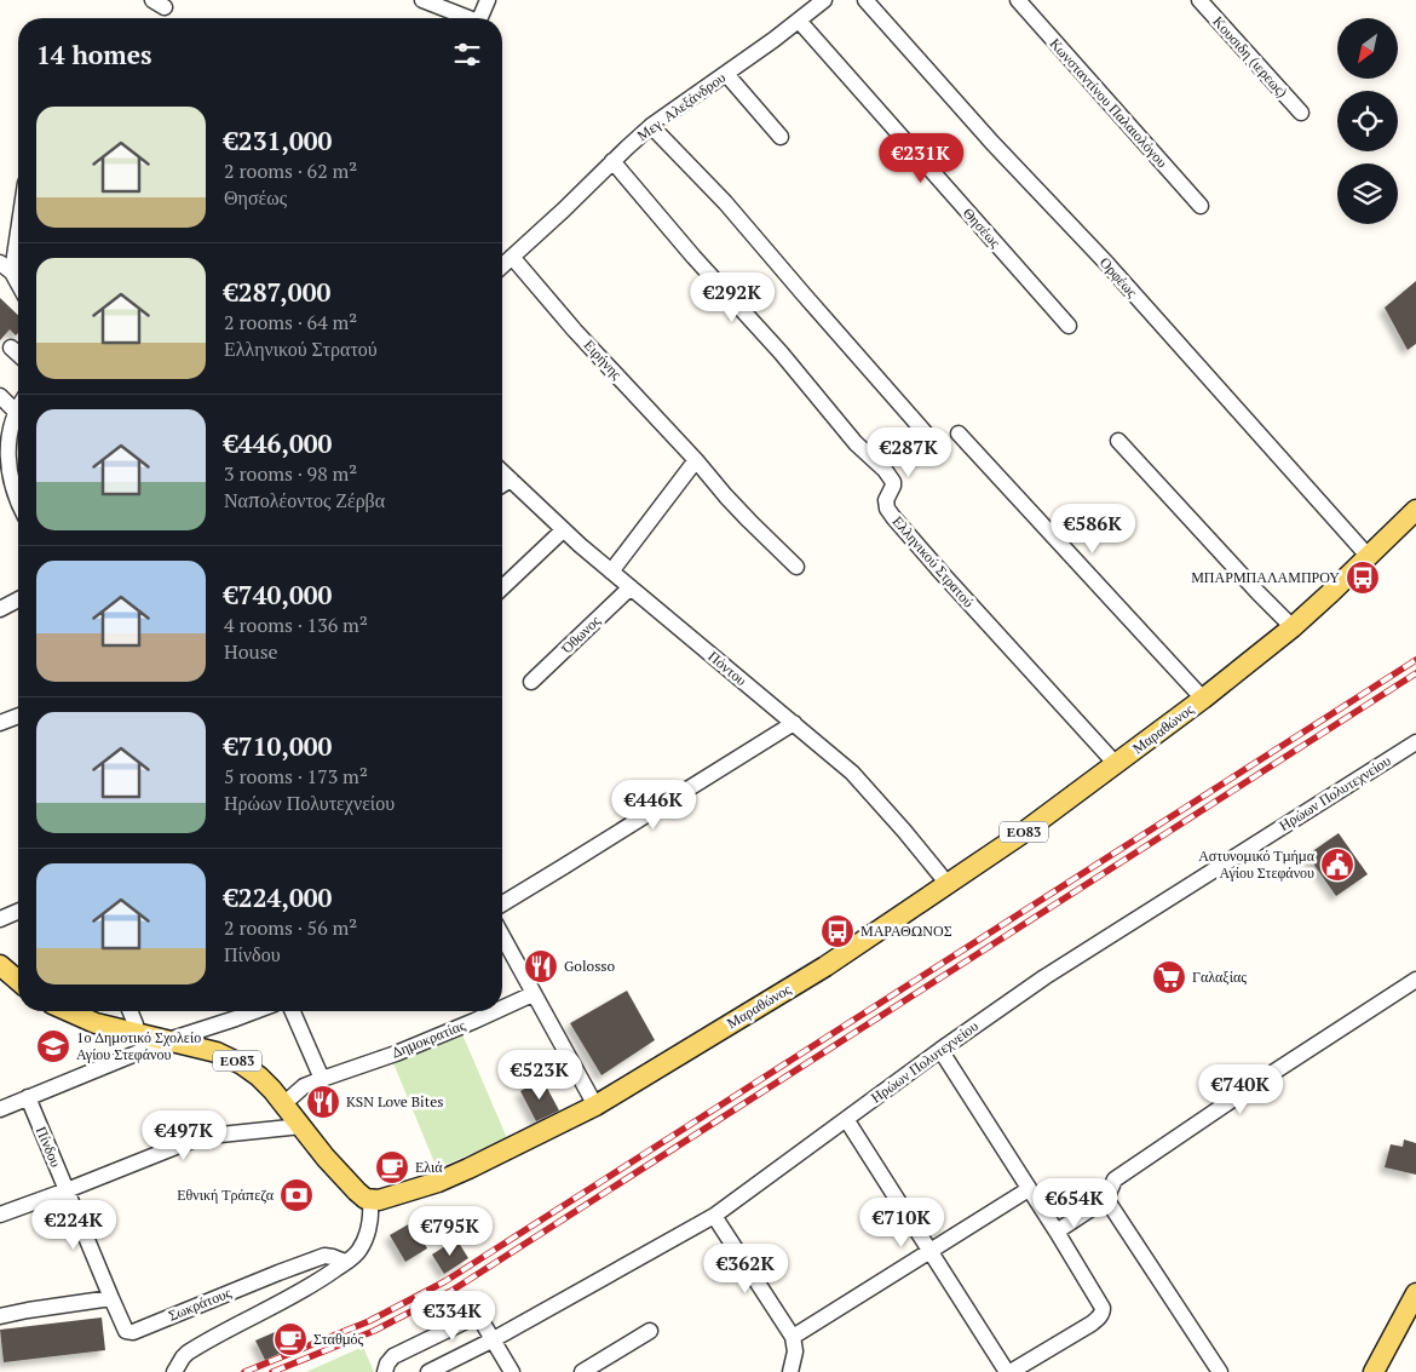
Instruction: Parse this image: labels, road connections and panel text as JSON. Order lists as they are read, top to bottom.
{
  "streets": {
    "main road": ["Μαραθώνος", "ΕΟ83"],
    "street": [
      "Κουσιδη (ιερεως)",
      "Κωνσταντίνου Παλαιολόγου",
      "Μεγ. Αλεξάνδρου",
      "Θησέως",
      "Ορφέως",
      "Ειρήνης",
      "Ελληνικού Στρατού",
      "Όθωνος",
      "Πόντου",
      "Ηρώων Πολυτεχνείου",
      "Δημοκρατίας",
      "Πίνδου",
      "Σωκράτους"
    ]
  },
  "crossings": [
    ["Μεγ. Αλεξάνδρου", "Θησέως"],
    ["Μεγ. Αλεξάνδρου", "Ειρήνης"],
    ["Μεγ. Αλεξάνδρου", "Ελληνικού Στρατού"],
    ["Ορφέως", "Μαραθώνος"],
    ["Ελληνικού Στρατού", "Μαραθώνος"],
    ["Όθωνος", "Πόντου"],
    ["Πόντου", "Μαραθώνος"],
    ["Μαραθώνος", "ΕΟ83"],
    ["ΕΟ83", "Δημοκρατίας"],
    ["Πίνδου", "Σωκράτους"]
  ],
  "places": {
    "bus stop": ["ΜΠΑΡΜΠΑΛΑΜΠΡΟΥ", "ΜΑΡΑΘΩΝΟΣ"],
    "public building": ["Αστυνομικό Τμήμα Αγίου Στεφάνου"],
    "restaurant": ["Golosso", "KSN Love Bites"],
    "supermarket": ["Γαλαξίας"],
    "school or university": ["1ο Δημοτικό Σχολείο Αγίου Στεφάνου"],
    "cafe": ["Ελιά", "Σταθμός"],
    "bank": ["Εθνική Τράπεζα"]
  },
  "north": "bottom left",
  "page": {
    "heading": "14 homes",
    "list": [
      {
        "name": "€231,000",
        "note": "2 rooms · 62 m² · Θησέως"
      },
      {
        "name": "€287,000",
        "note": "2 rooms · 64 m² · Ελληνικού Στρατού"
      },
      {
        "name": "€446,000",
        "note": "3 rooms · 98 m² · Ναπολέοντος Ζέρβα"
      },
      {
        "name": "€740,000",
        "note": "4 rooms · 136 m² · House"
      },
      {
        "name": "€710,000",
        "note": "5 rooms · 173 m² · Ηρώων Πολυτεχνείου"
      },
      {
        "name": "€224,000",
        "note": "2 rooms · 56 m² · Πίνδου"
      }
    ],
    "price": [
      "€231K",
      "€292K",
      "€287K",
      "€586K",
      "€446K",
      "€523K",
      "€740K",
      "€497K",
      "€654K",
      "€710K",
      "€224K",
      "€795K",
      "€362K",
      "€334K"
    ]
  }
}
